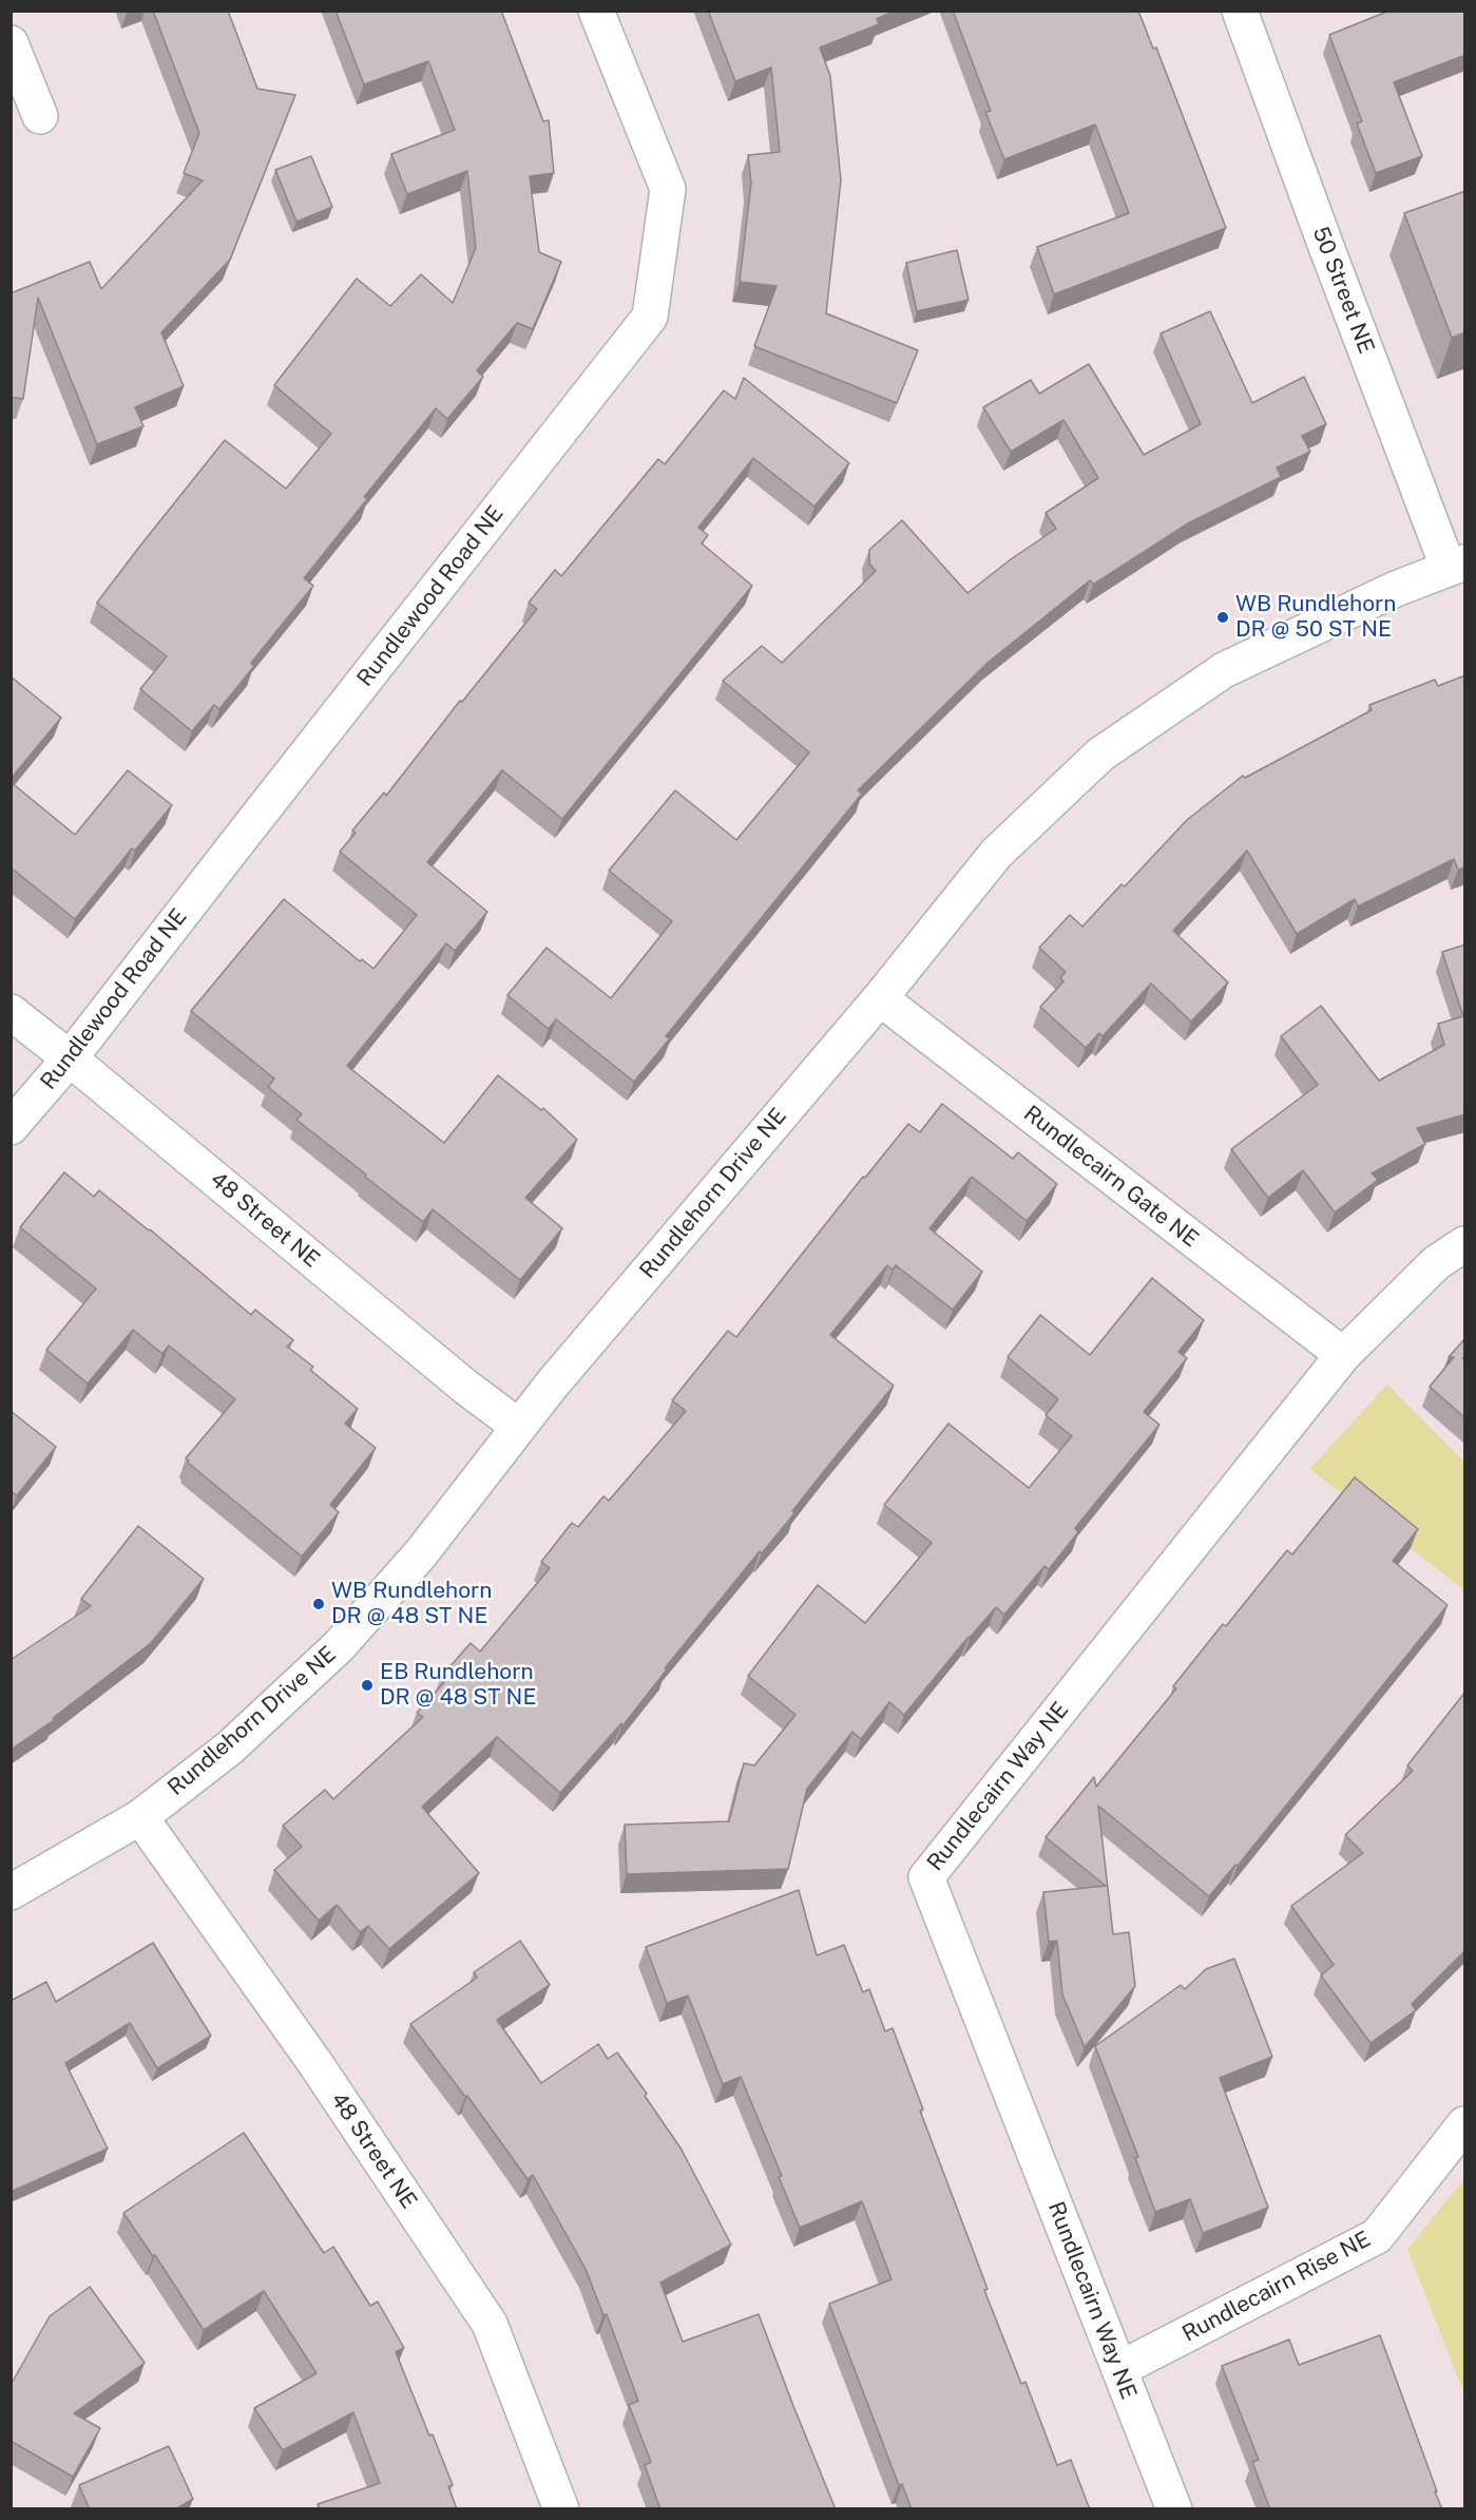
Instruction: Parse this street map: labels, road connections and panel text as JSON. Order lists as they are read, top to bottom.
{
  "streets": {
    "street": [
      "50 Street NE",
      "Rundlewood Road NE",
      "Rundlecairn Gate NE",
      "Rundlehorn Drive NE",
      "48 Street NE",
      "Rundlecairn Way NE",
      "Rundlecairn Rise NE"
    ]
  },
  "crossings": [
    ["50 Street NE", "Rundlehorn Drive NE"],
    ["Rundlewood Road NE", "48 Street NE"],
    ["Rundlecairn Gate NE", "Rundlehorn Drive NE"],
    ["Rundlecairn Gate NE", "Rundlecairn Way NE"],
    ["Rundlehorn Drive NE", "48 Street NE"],
    ["Rundlecairn Way NE", "Rundlecairn Rise NE"]
  ],
  "places": ["WB Rundlehorn DR @ 50 ST NE", "WB Rundlehorn DR @ 48 ST NE", "EB Rundlehorn DR @ 48 ST NE"]
}
